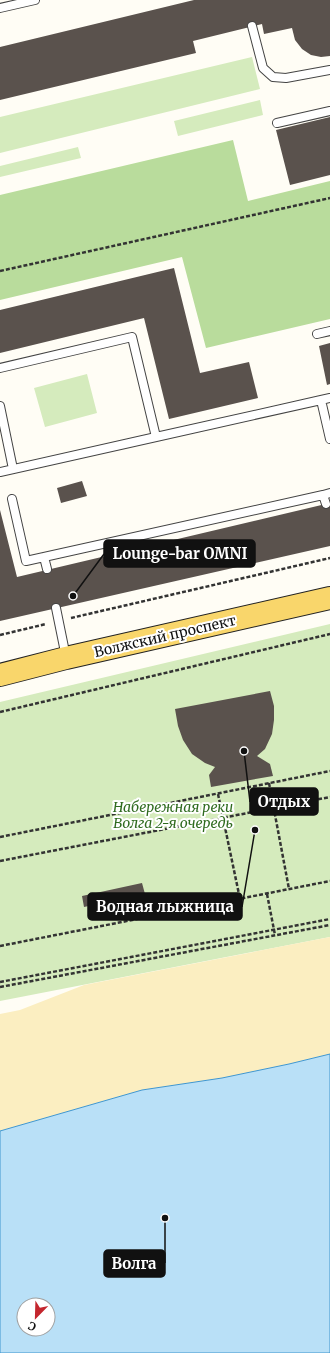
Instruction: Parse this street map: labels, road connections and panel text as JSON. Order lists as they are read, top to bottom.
{
  "streets": {
    "main road": ["Волжский проспект"]
  },
  "parks": ["Набережная реки Волга 2-я очередь"],
  "places": [
    "Lounge-bar OMNI",
    "Отдых",
    "Водная лыжница",
    "Волга"
  ],
  "north": "bottom left"
}
